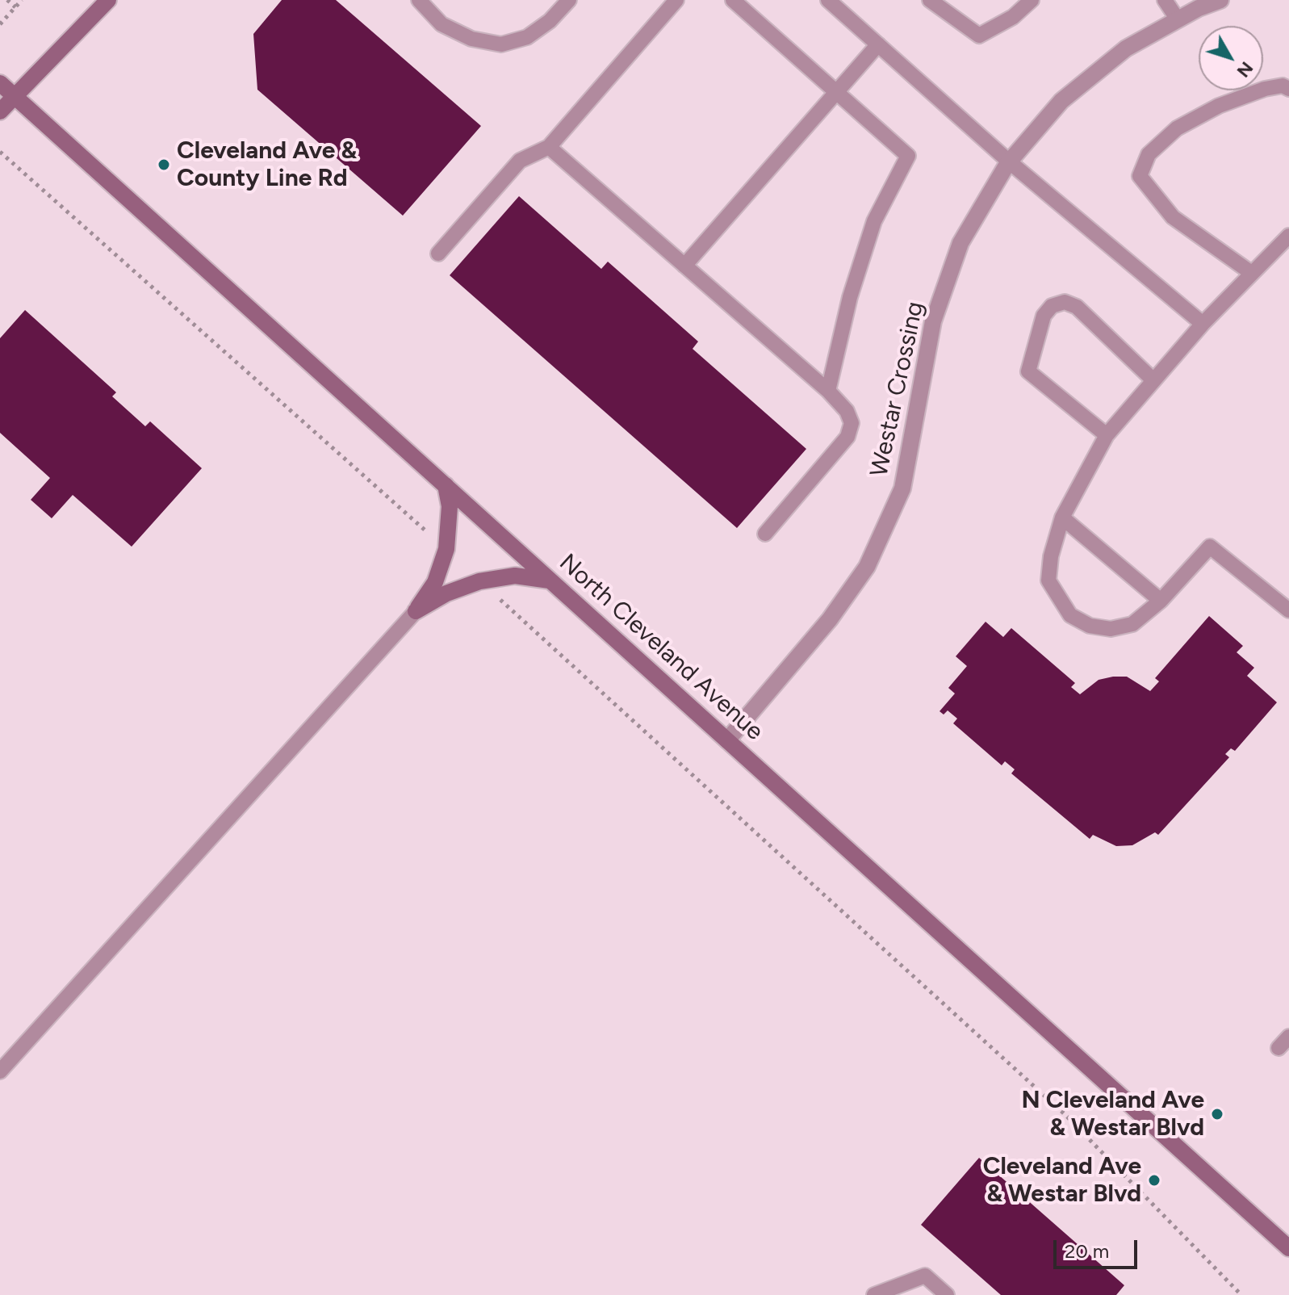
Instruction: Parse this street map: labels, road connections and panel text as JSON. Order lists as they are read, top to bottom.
{
  "streets": {
    "main road": ["North Cleveland Avenue"],
    "street": ["Westar Crossing"]
  },
  "crossings": [
    ["Westar Crossing", "North Cleveland Avenue"]
  ],
  "places": ["Cleveland Ave & County Line Rd", "N Cleveland Ave & Westar Blvd", "Cleveland Ave & Westar Blvd"],
  "scale_bar": "20 m",
  "north": "bottom right"
}
